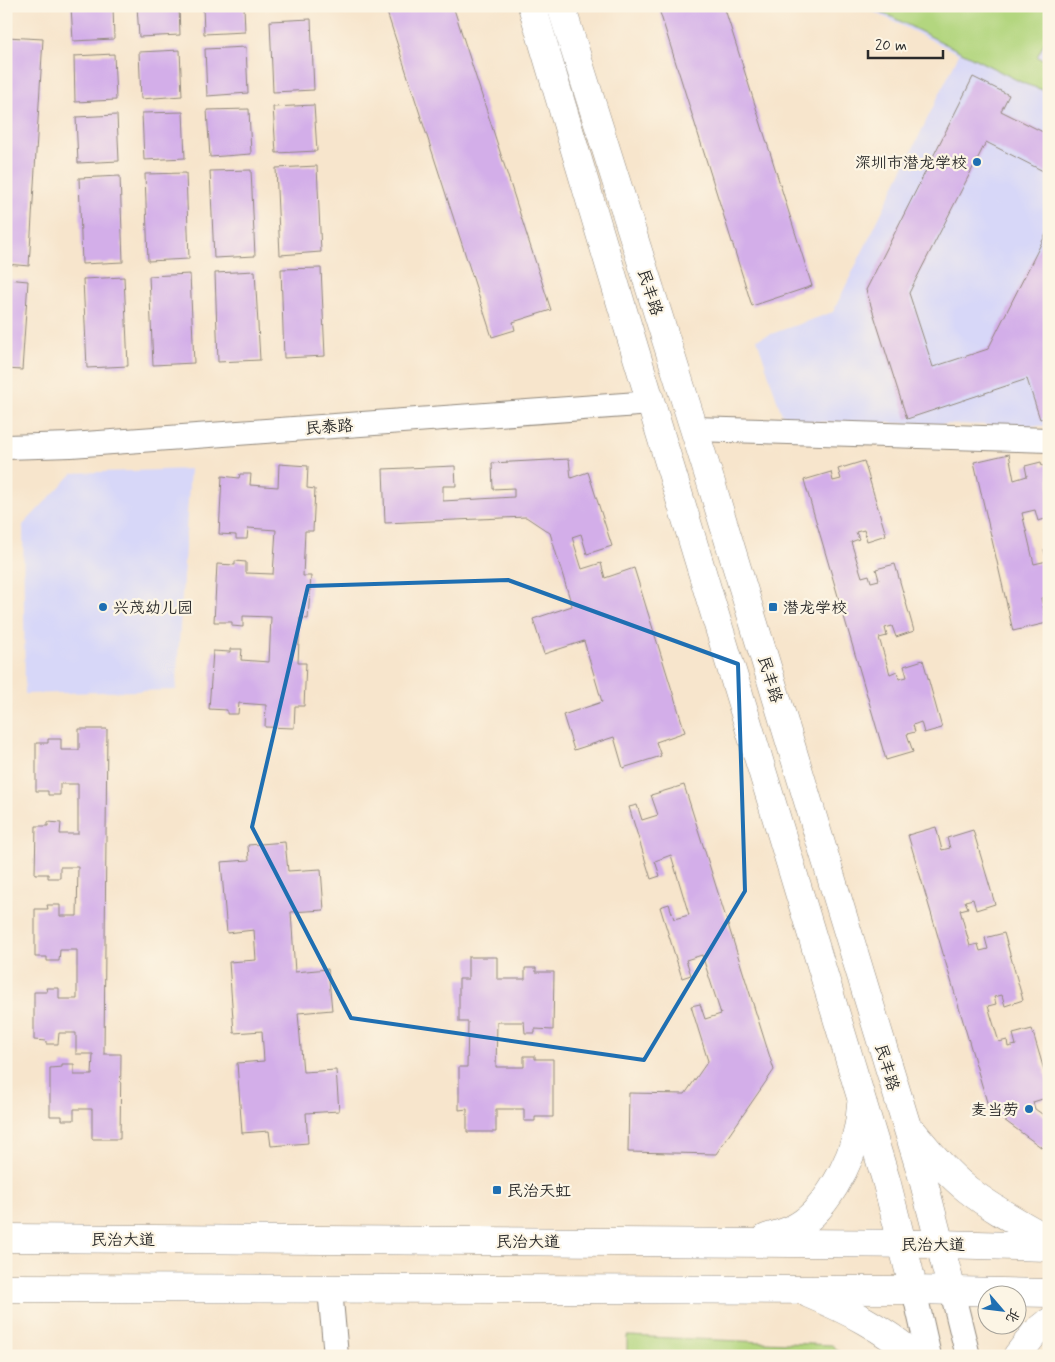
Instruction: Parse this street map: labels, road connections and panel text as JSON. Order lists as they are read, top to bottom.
{
  "streets": {
    "main road": ["民丰路", "民治大道"],
    "street": ["民泰路"]
  },
  "crossings": [
    ["民丰路", "民泰路"],
    ["民丰路", "民治大道"]
  ],
  "places": {
    "other": ["深圳市潜龙学校", "兴茂幼儿园", "麦当劳"],
    "transit": ["潜龙学校", "民治天虹"]
  },
  "scale_bar": "20 m",
  "north": "bottom right"
}
